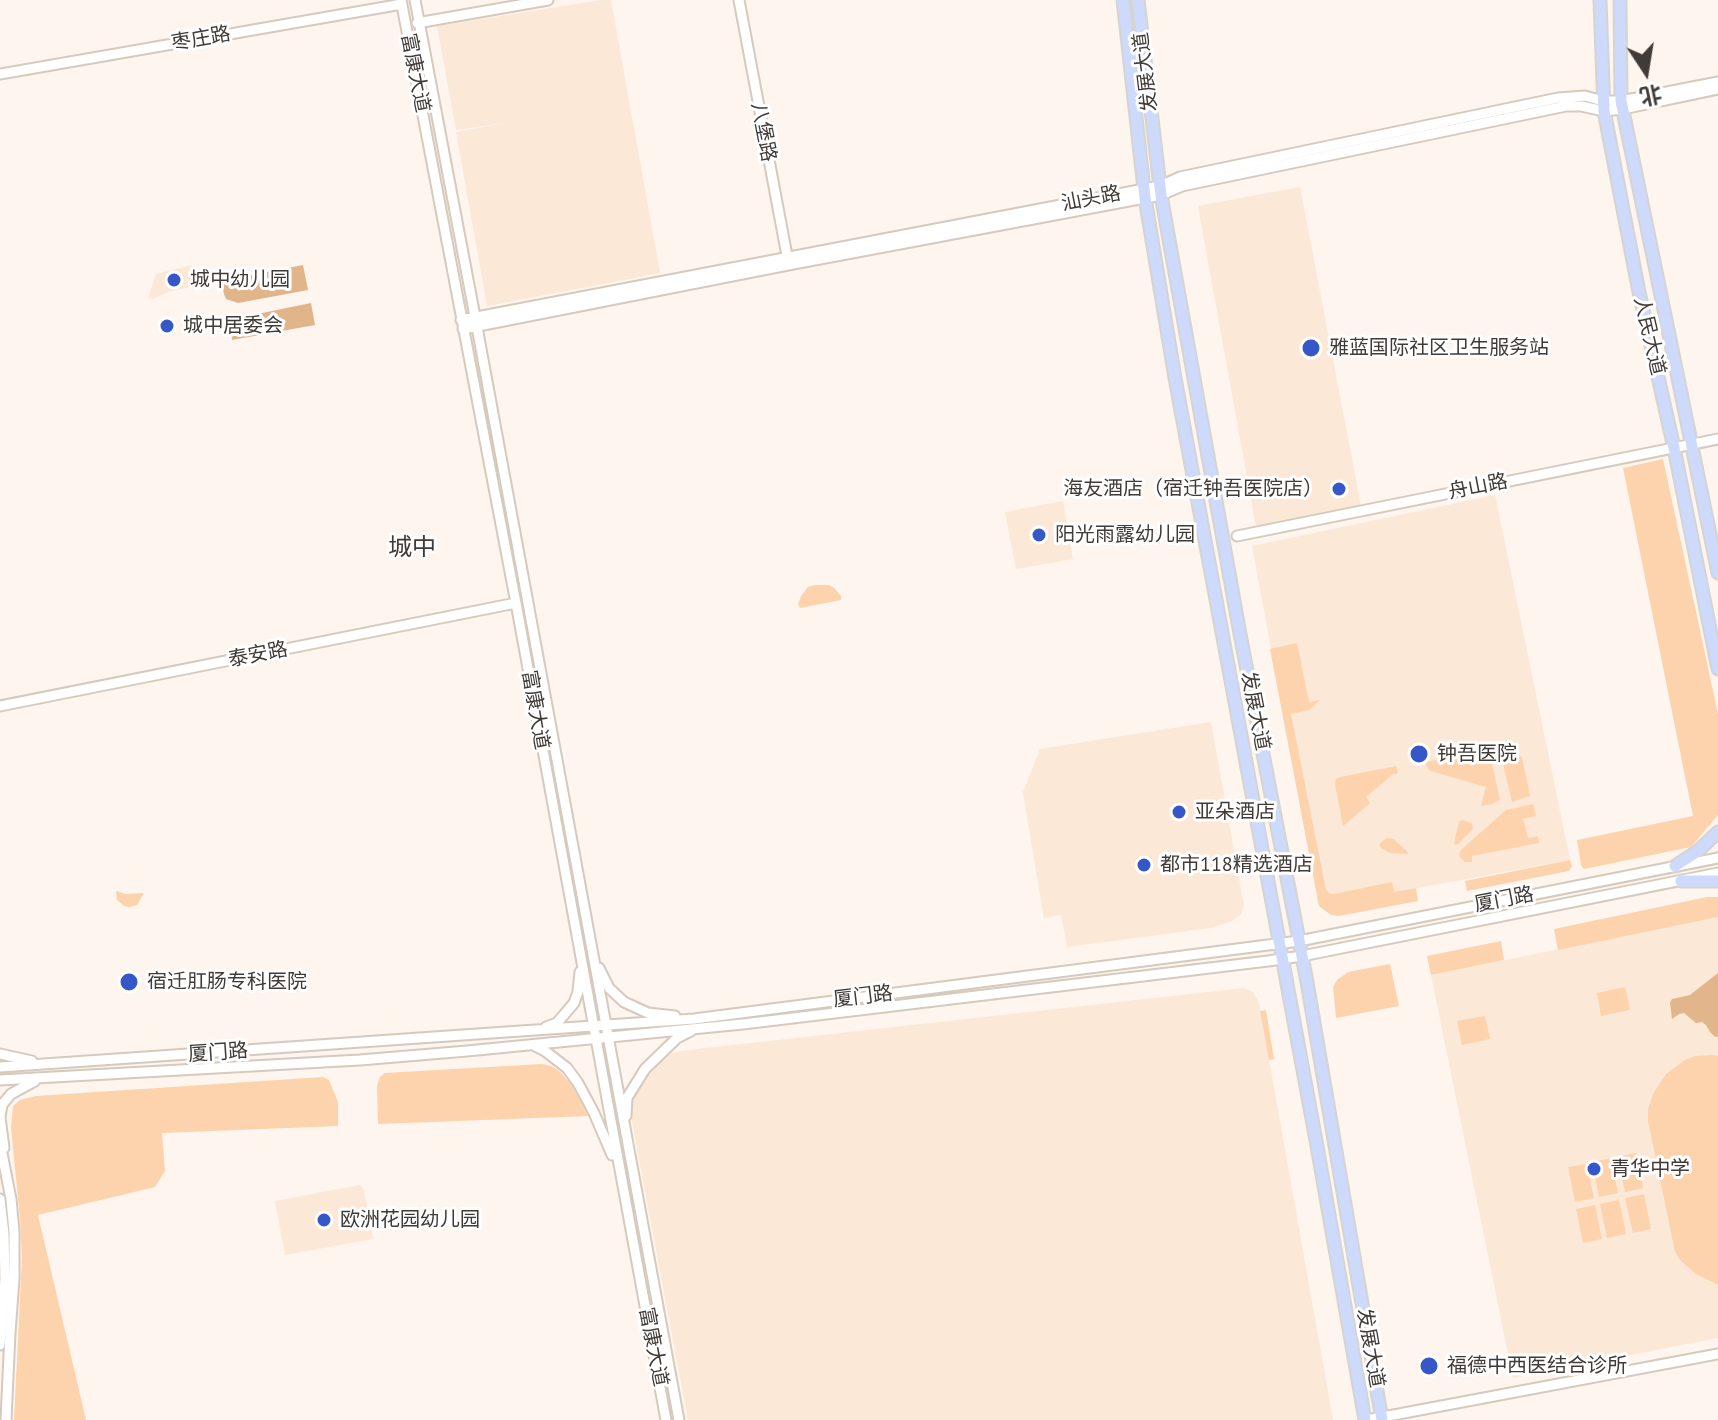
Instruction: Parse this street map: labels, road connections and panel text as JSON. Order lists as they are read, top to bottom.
{
  "streets": {
    "main road": ["发展大道", "人民大道"],
    "street": [
      "枣庄路",
      "富康大道",
      "八堡路",
      "汕头路",
      "舟山路",
      "泰安路",
      "厦门路"
    ]
  },
  "crossings": [
    ["枣庄路", "富康大道"],
    ["发展大道", "汕头路"],
    ["发展大道", "厦门路"],
    ["富康大道", "汕头路"],
    ["富康大道", "泰安路"],
    ["富康大道", "厦门路"],
    ["八堡路", "汕头路"],
    ["汕头路", "人民大道"],
    ["人民大道", "舟山路"]
  ],
  "districts": ["城中"],
  "places": [
    "城中幼儿园",
    "城中居委会",
    "雅蓝国际社区卫生服务站",
    "海友酒店（宿迁钟吾医院店）",
    "阳光雨露幼儿园",
    "钟吾医院",
    "亚朵酒店",
    "都市118精选酒店",
    "宿迁肛肠专科医院",
    "青华中学",
    "欧洲花园幼儿园",
    "福德中西医结合诊所"
  ],
  "north": "bottom"
}
